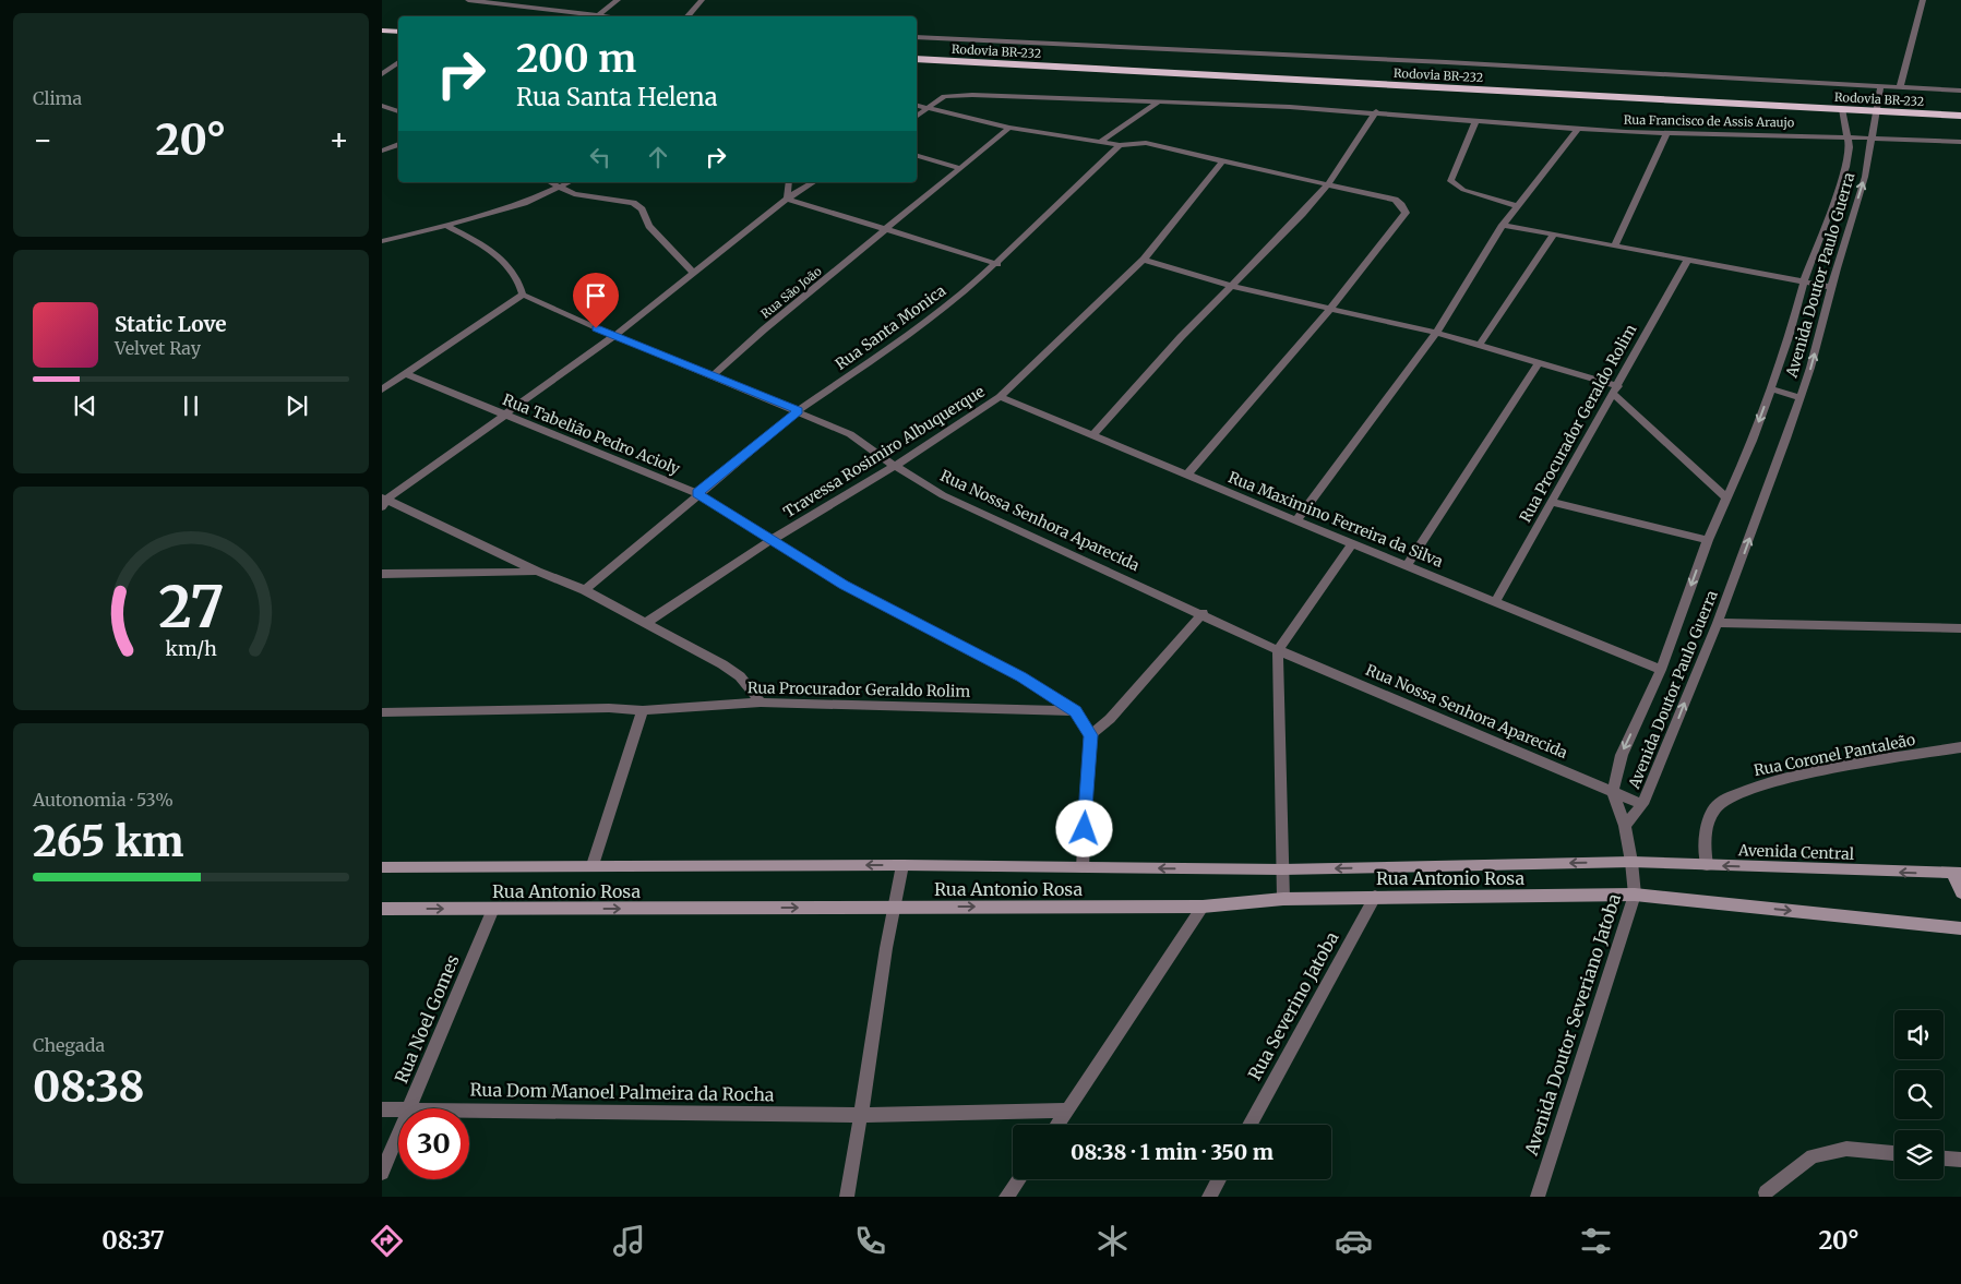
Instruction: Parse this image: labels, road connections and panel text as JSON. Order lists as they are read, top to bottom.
{
  "streets": {
    "highway": ["Rodovia BR-232"],
    "main road": ["Avenida Central", "Rua Antonio Rosa"],
    "street": [
      "Rua Francisco de Assis Araujo",
      "Avenida Doutor Paulo Guerra",
      "Rua São João",
      "Rua Santa Monica",
      "Rua Procurador Geraldo Rolim",
      "Rua Tabelião Pedro Acioly",
      "Travessa Rosimiro Albuquerque",
      "Rua Maximino Ferreira da Silva",
      "Rua Nossa Senhora Aparecida",
      "Rua Coronel Pantaleão",
      "Rua Severino Jatoba",
      "Rua Noel Gomes",
      "Avenida Doutor Severiano Jatoba",
      "Rua Dom Manoel Palmeira da Rocha"
    ]
  },
  "crossings": [
    ["Rodovia BR-232", "Avenida Doutor Paulo Guerra"],
    ["Rua Francisco de Assis Araujo", "Avenida Doutor Paulo Guerra"],
    ["Avenida Doutor Paulo Guerra", "Rua Maximino Ferreira da Silva"],
    ["Avenida Doutor Paulo Guerra", "Rua Nossa Senhora Aparecida"],
    ["Avenida Doutor Paulo Guerra", "Avenida Doutor Severiano Jatoba"],
    ["Rua São João", "Rua Nossa Senhora Aparecida"],
    ["Rua Santa Monica", "Rua Tabelião Pedro Acioly"],
    ["Rua Santa Monica", "Rua Nossa Senhora Aparecida"],
    ["Rua Procurador Geraldo Rolim", "Rua Tabelião Pedro Acioly"],
    ["Rua Procurador Geraldo Rolim", "Rua Maximino Ferreira da Silva"],
    ["Rua Tabelião Pedro Acioly", "Travessa Rosimiro Albuquerque"],
    ["Travessa Rosimiro Albuquerque", "Rua Maximino Ferreira da Silva"],
    ["Travessa Rosimiro Albuquerque", "Rua Nossa Senhora Aparecida"],
    ["Rua Coronel Pantaleão", "Avenida Central"],
    ["Avenida Central", "Rua Antonio Rosa"],
    ["Avenida Central", "Avenida Doutor Severiano Jatoba"],
    ["Rua Antonio Rosa", "Rua Severino Jatoba"],
    ["Rua Antonio Rosa", "Rua Noel Gomes"],
    ["Rua Antonio Rosa", "Avenida Doutor Severiano Jatoba"]
  ],
  "page": {
    "tile": [
      "Clima",
      ["Autonomia · 53%", "265 km"],
      ["Chegada", "08:38"]
    ],
    "turn": ["200 m", "Rua Santa Helena"],
    "heat": ["−", "20°", "+"],
    "song": ["Static Love", "Velvet Ray"],
    "limit": "30",
    "trip": "08:38 · 1 min · 350 m",
    "tabs": ["08:37", "20°"],
    "gauge": ["27", "km/h"]
  }
}
